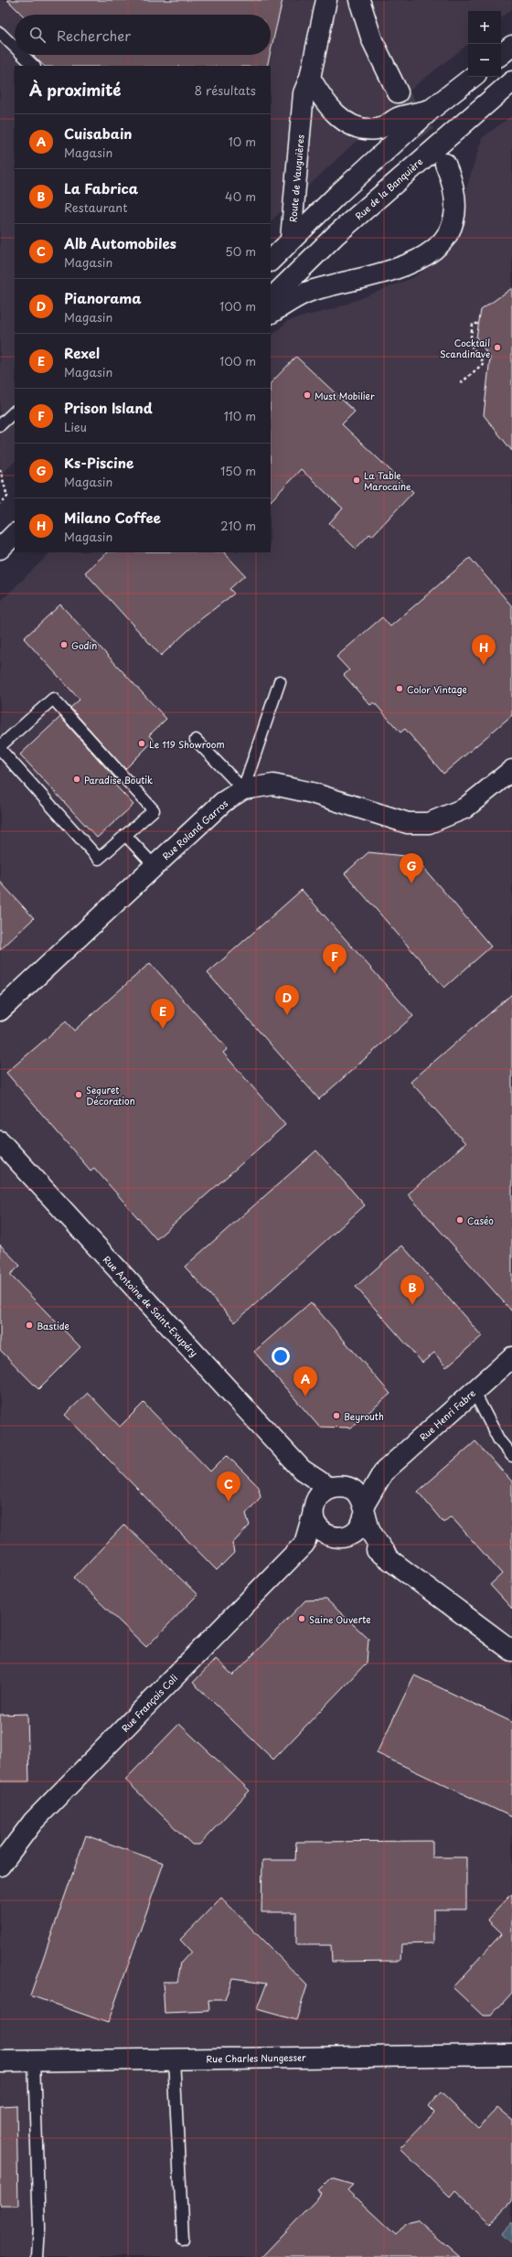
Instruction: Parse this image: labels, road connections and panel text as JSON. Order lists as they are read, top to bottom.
{
  "streets": {
    "street": [
      "Route de Vauguières",
      "Rue de la Banquière",
      "Rue Roland Garros",
      "Rue Antoine de Saint-Exupéry",
      "Rue Henri Fabre",
      "Rue François Coli",
      "Rue Charles Nungesser"
    ]
  },
  "crossings": [
    ["Rue Antoine de Saint-Exupéry", "Rue Henri Fabre"],
    ["Rue Antoine de Saint-Exupéry", "Rue François Coli"],
    ["Rue Henri Fabre", "Rue François Coli"]
  ],
  "places": [
    "Cocktail Scandinave",
    "Must Mobilier",
    "La Table Marocaine",
    "Godin",
    "Color Vintage",
    "Le 119 Showroom",
    "Paradise Boutik",
    "Seguret Décoration",
    "Caséo",
    "Bastide",
    "Beyrouth",
    "Saine Ouverte"
  ],
  "page": {
    "map_buttons": ["+", "−"],
    "search": "Rechercher",
    "heading": ["À proximité", "8 résultats"],
    "list": [
      {
        "mark": "A",
        "name": "Cuisabain",
        "note": "Magasin",
        "value": "10 m"
      },
      {
        "mark": "B",
        "name": "La Fabrica",
        "note": "Restaurant",
        "value": "40 m"
      },
      {
        "mark": "C",
        "name": "Alb Automobiles",
        "note": "Magasin",
        "value": "50 m"
      },
      {
        "mark": "D",
        "name": "Pianorama",
        "note": "Magasin",
        "value": "100 m"
      },
      {
        "mark": "E",
        "name": "Rexel",
        "note": "Magasin",
        "value": "100 m"
      },
      {
        "mark": "F",
        "name": "Prison Island",
        "note": "Lieu",
        "value": "110 m"
      },
      {
        "mark": "G",
        "name": "Ks-Piscine",
        "note": "Magasin",
        "value": "150 m"
      },
      {
        "mark": "H",
        "name": "Milano Coffee",
        "note": "Magasin",
        "value": "210 m"
      }
    ],
    "pins": [
      "H",
      "G",
      "F",
      "D",
      "E",
      "B",
      "A",
      "C"
    ]
  }
}
